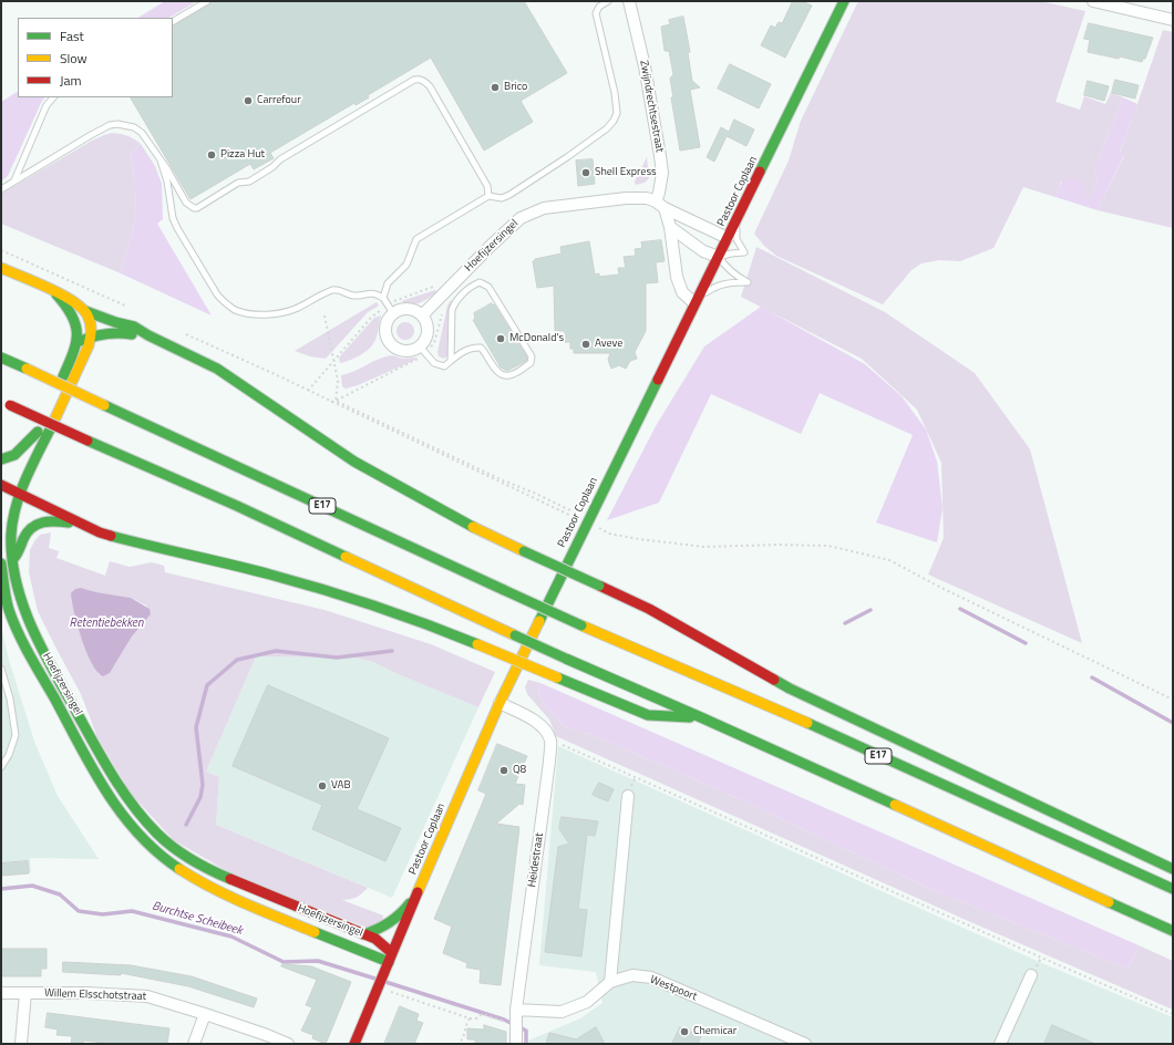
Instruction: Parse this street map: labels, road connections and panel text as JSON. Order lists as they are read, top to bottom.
{
  "streets": {
    "main road": ["Pastoor Coplaan", "Hoefijzersingel", "E17"],
    "street": [
      "Zwijndrechtsestraat",
      "Heidestraat",
      "Westpoort",
      "Willem Elsschotstraat"
    ]
  },
  "crossings": [
    ["Zwijndrechtsestraat", "Pastoor Coplaan"],
    ["Zwijndrechtsestraat", "Hoefijzersingel"],
    ["Pastoor Coplaan", "Hoefijzersingel"],
    ["Heidestraat", "Westpoort"]
  ],
  "water": ["Retentiebekken", "Burchtse Scheibeek"],
  "places": [
    "Brico",
    "Carrefour",
    "Pizza Hut",
    "Shell Express",
    "McDonald's",
    "Aveve",
    "Q8",
    "VAB",
    "Chemicar"
  ],
  "legend": ["Fast", "Slow", "Jam"]
}
